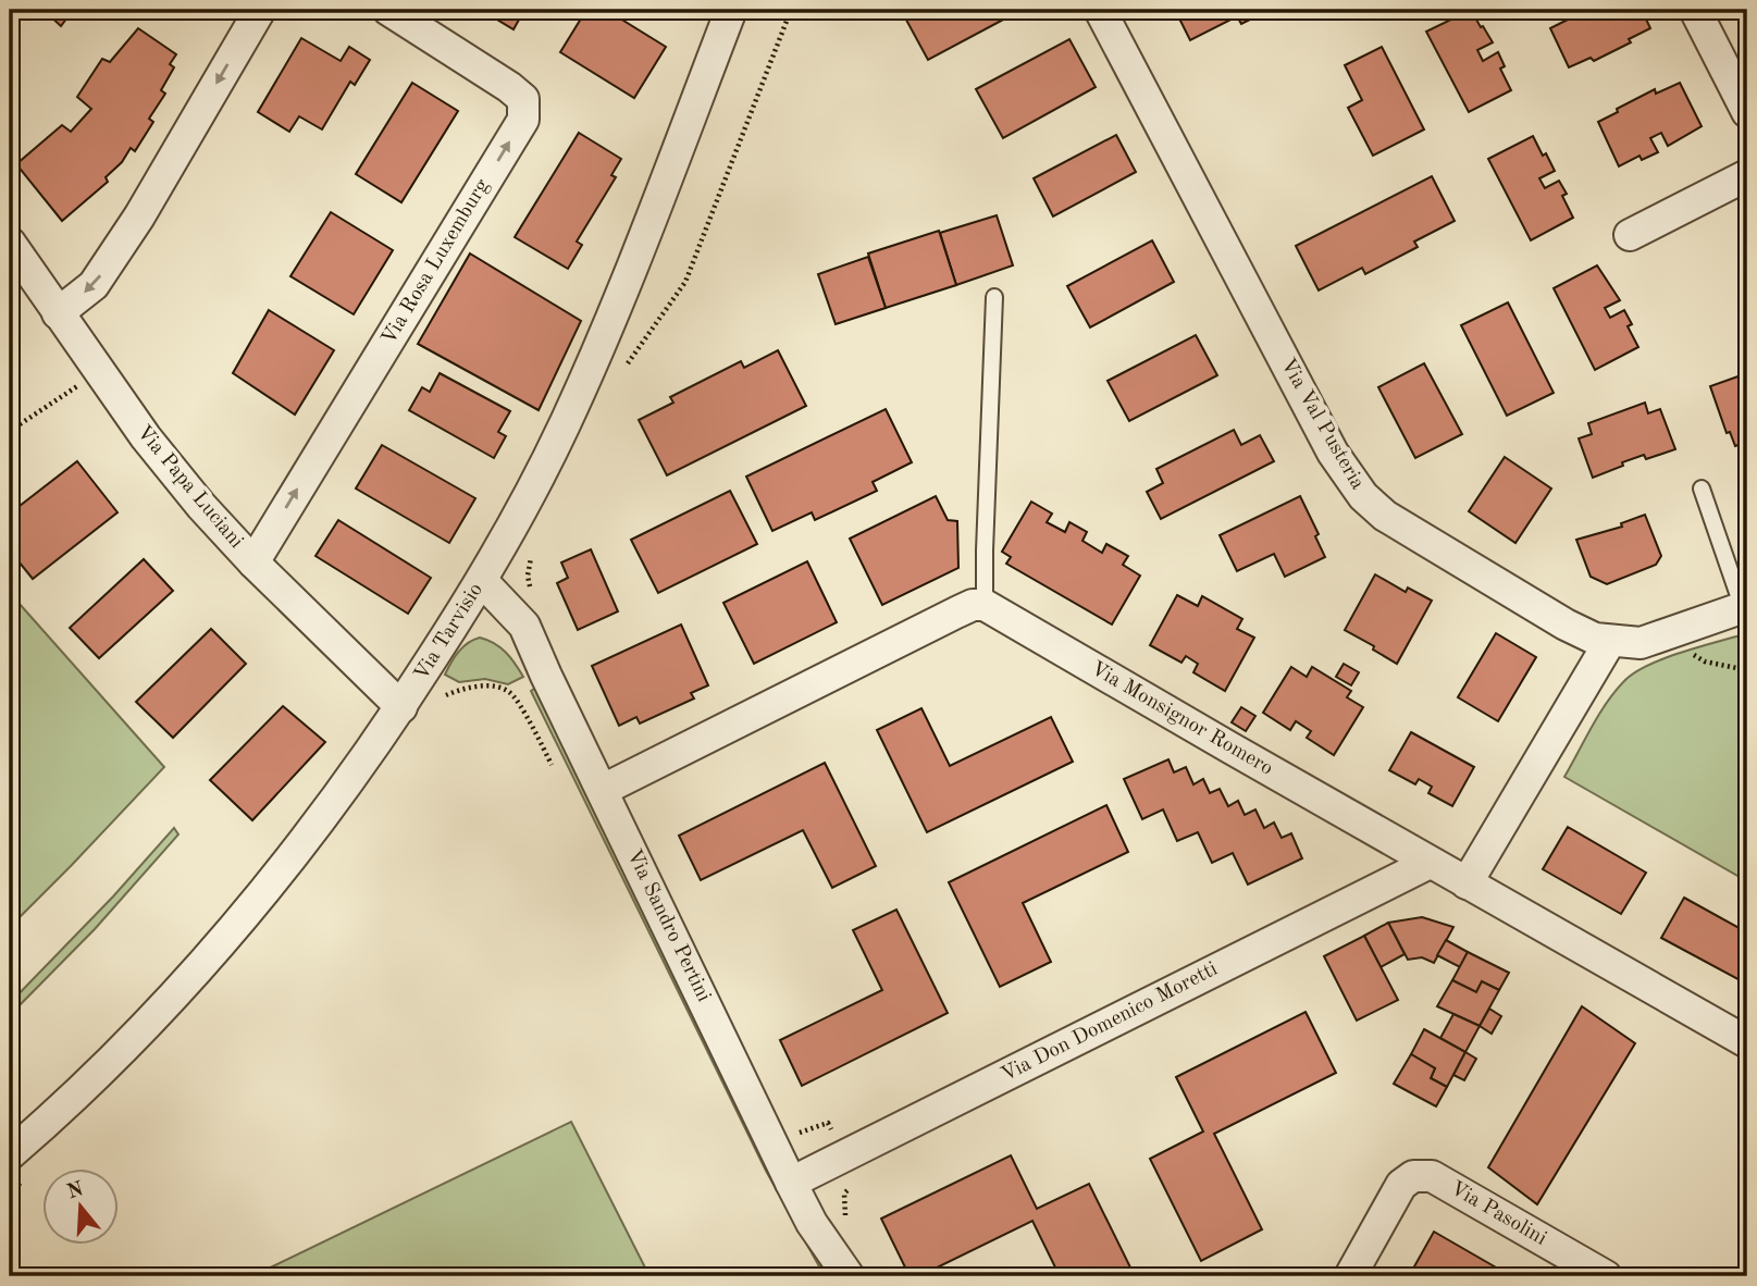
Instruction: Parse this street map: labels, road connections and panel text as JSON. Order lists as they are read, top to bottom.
{
  "streets": {
    "street": [
      "Via Rosa Luxemburg",
      "Via Val Pusteria",
      "Via Papa Luciani",
      "Via Tarvisio",
      "Via Monsignor Romero",
      "Via Sandro Pertini",
      "Via Don Domenico Moretti",
      "Via Pasolini"
    ]
  },
  "crossings": [
    ["Via Rosa Luxemburg", "Via Papa Luciani"],
    ["Via Papa Luciani", "Via Tarvisio"],
    ["Via Tarvisio", "Via Sandro Pertini"],
    ["Via Monsignor Romero", "Via Don Domenico Moretti"],
    ["Via Sandro Pertini", "Via Don Domenico Moretti"]
  ],
  "one_way": ["Via Rosa Luxemburg"],
  "north": "top"
}
